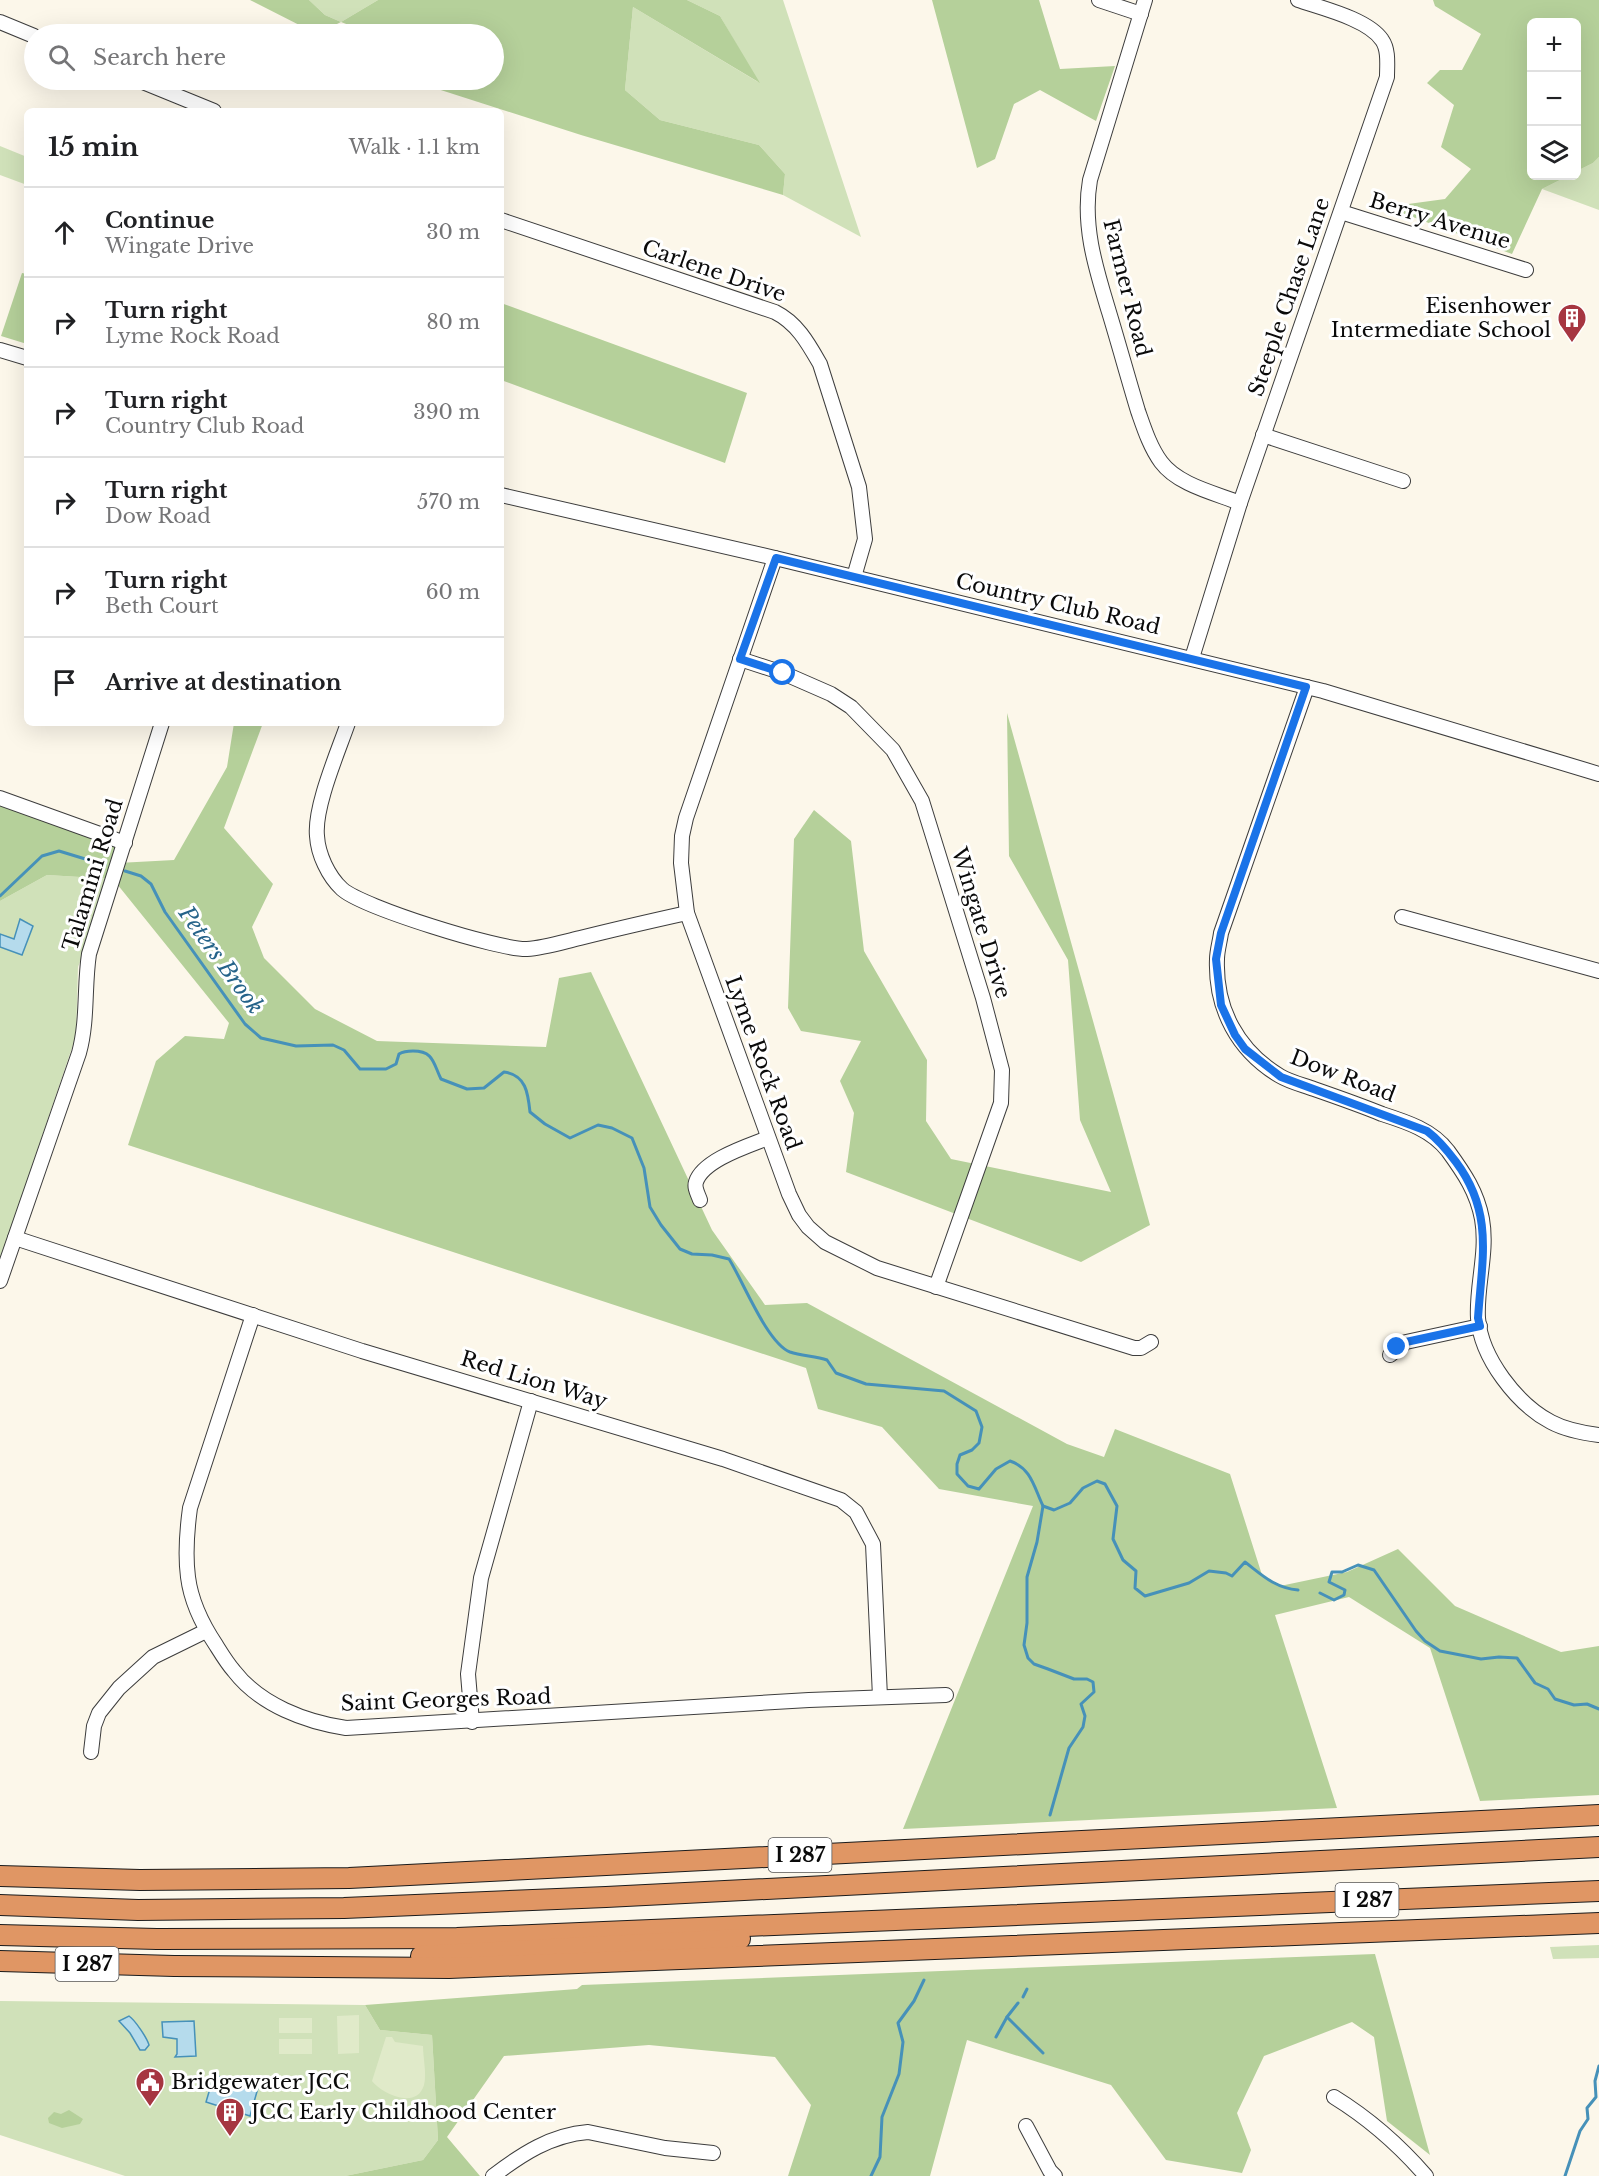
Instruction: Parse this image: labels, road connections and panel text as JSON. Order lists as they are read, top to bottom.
{
  "streets": {
    "highway": ["I 287"],
    "street": [
      "Berry Avenue",
      "Carlene Drive",
      "Farmer Road",
      "Steeple Chase Lane",
      "Country Club Road",
      "Talamini Road",
      "Wingate Drive",
      "Lyme Rock Road",
      "Dow Road",
      "Red Lion Way",
      "Saint Georges Road"
    ]
  },
  "crossings": [
    ["Berry Avenue", "Steeple Chase Lane"],
    ["Carlene Drive", "Country Club Road"],
    ["Farmer Road", "Steeple Chase Lane"],
    ["Steeple Chase Lane", "Country Club Road"],
    ["Country Club Road", "Lyme Rock Road"],
    ["Country Club Road", "Dow Road"],
    ["Talamini Road", "Red Lion Way"],
    ["Wingate Drive", "Lyme Rock Road"],
    ["Red Lion Way", "Saint Georges Road"]
  ],
  "water": ["Peters Brook"],
  "places": {
    "building": ["Eisenhower Intermediate School", "JCC Early Childhood Center"],
    "public building": ["Bridgewater JCC"]
  },
  "page": {
    "map_buttons": ["+", "−"],
    "search": "Search here",
    "heading": ["15 min", "Walk · 1.1 km"],
    "list": [
      ["Continue", "Wingate Drive", "30 m"],
      ["Turn right", "Lyme Rock Road", "80 m"],
      ["Turn right", "Country Club Road", "390 m"],
      ["Turn right", "Dow Road", "570 m"],
      ["Turn right", "Beth Court", "60 m"],
      "Arrive at destination"
    ]
  }
}
